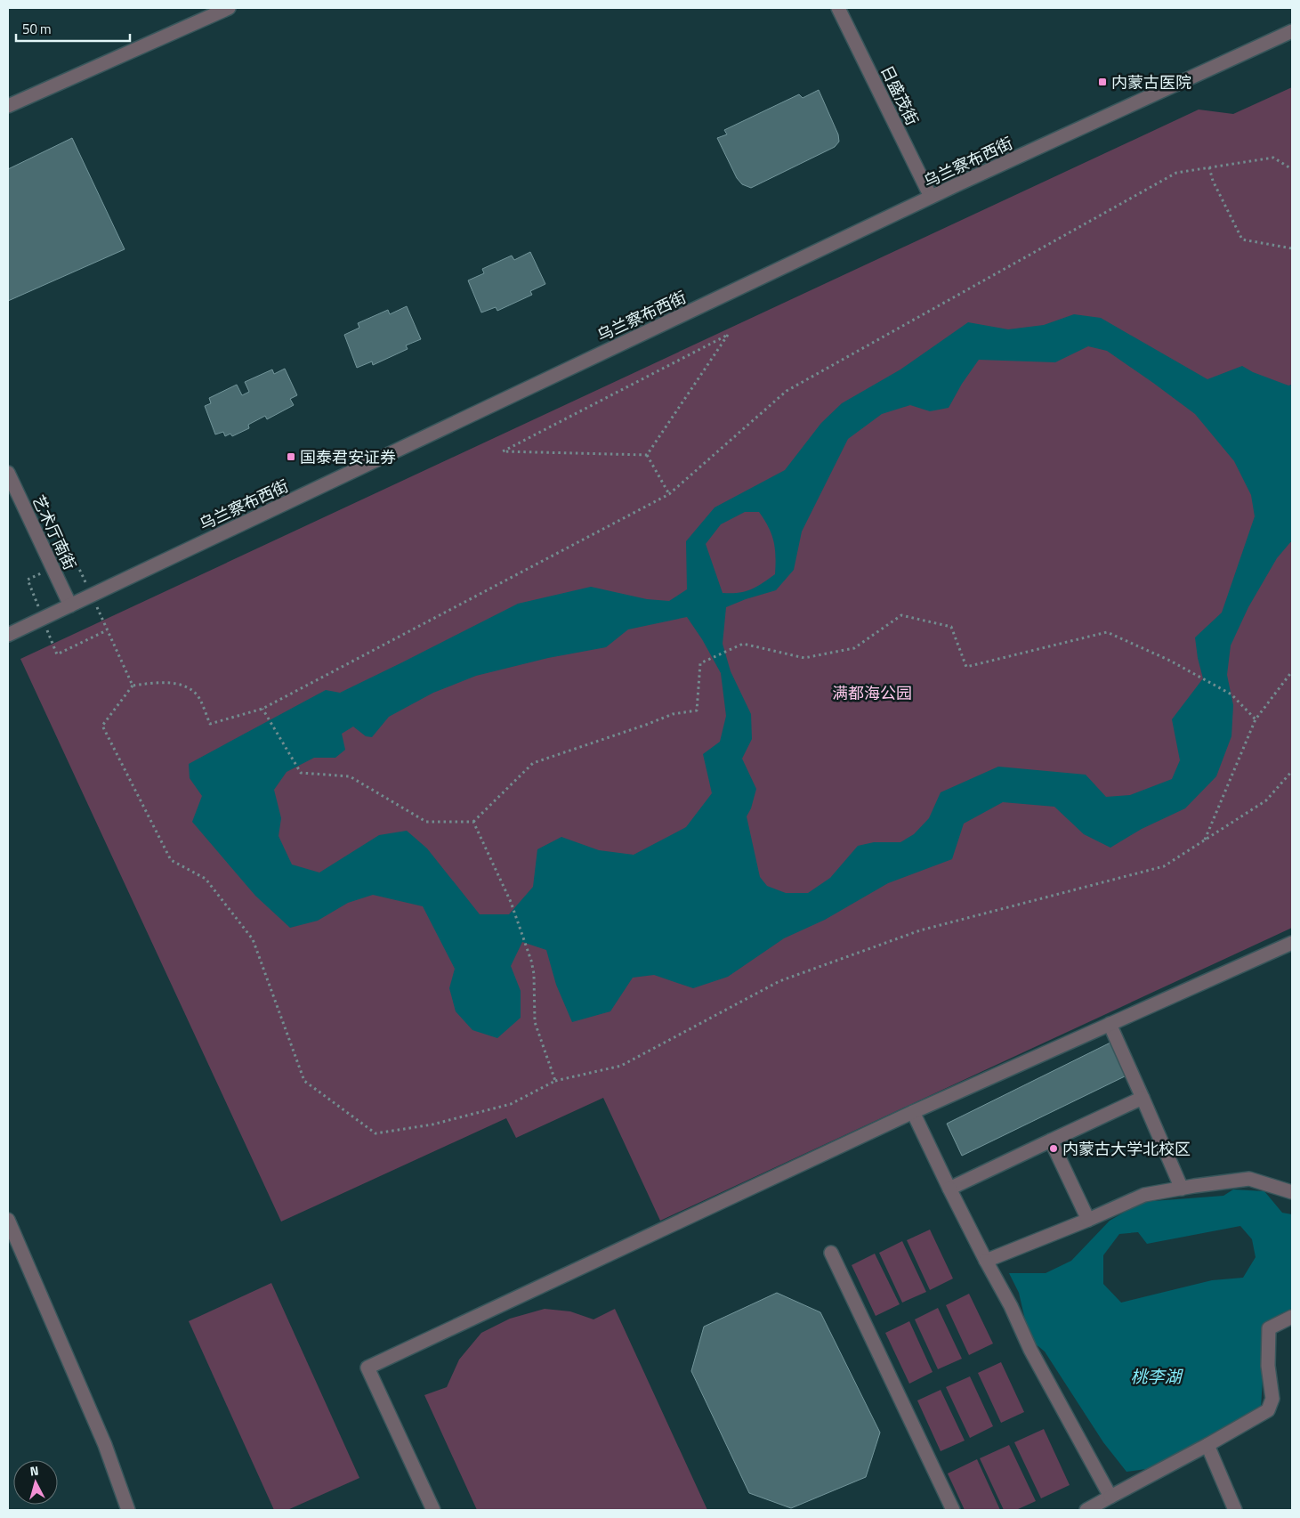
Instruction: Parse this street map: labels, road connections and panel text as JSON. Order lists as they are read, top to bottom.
{
  "streets": {
    "street": ["日盛茂街", "乌兰察布西街", "艺术厅南街"]
  },
  "crossings": [
    ["日盛茂街", "乌兰察布西街"],
    ["乌兰察布西街", "艺术厅南街"]
  ],
  "water": ["桃李湖"],
  "parks": ["满都海公园"],
  "places": {
    "transit": ["内蒙古医院", "国泰君安证券"],
    "other": ["内蒙古大学北校区"]
  },
  "scale_bar": "50 m",
  "north": "top"
}
